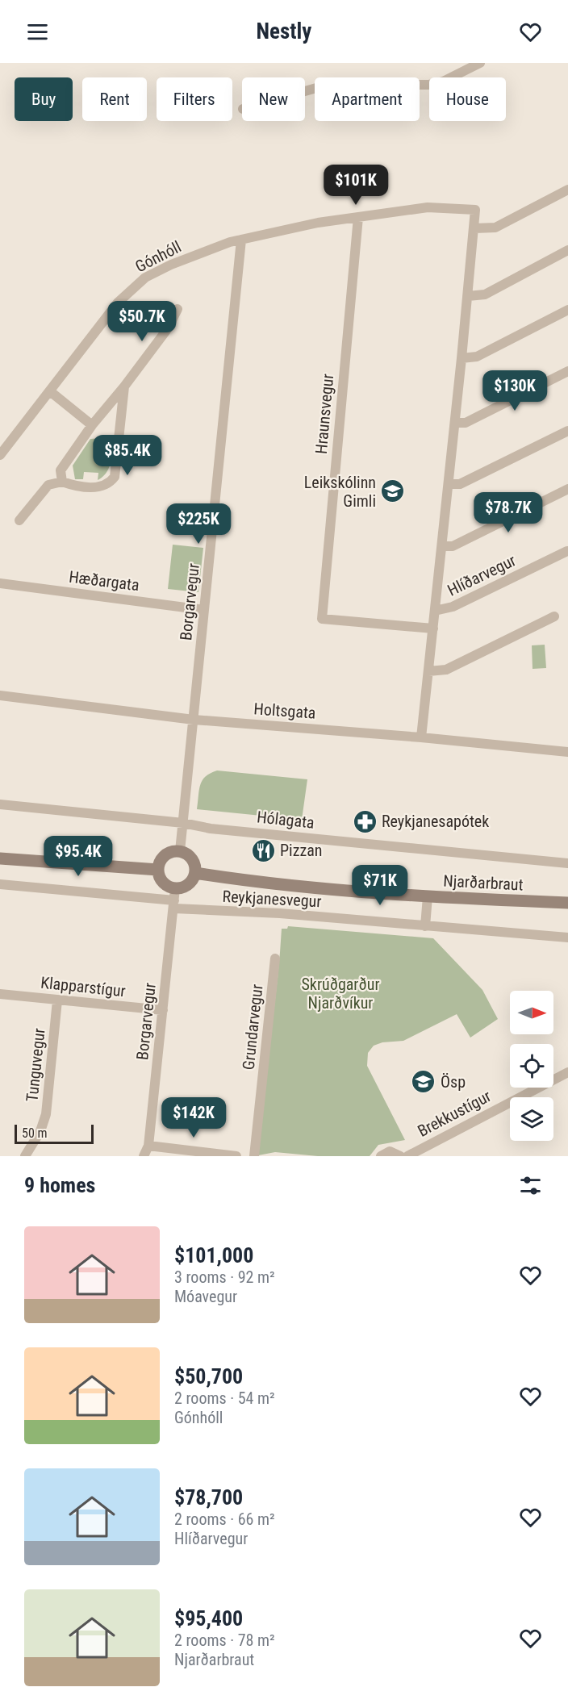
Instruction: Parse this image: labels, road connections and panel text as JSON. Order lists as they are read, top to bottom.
{
  "streets": {
    "main road": ["Njarðarbraut"],
    "street": [
      "Gónhóll",
      "Hraunsvegur",
      "Hlíðarvegur",
      "Hæðargata",
      "Borgarvegur",
      "Holtsgata",
      "Hólagata",
      "Reykjanesvegur",
      "Klapparstígur",
      "Grundarvegur",
      "Tunguvegur",
      "Brekkustígur"
    ]
  },
  "crossings": [
    ["Gónhóll", "Hraunsvegur"],
    ["Gónhóll", "Hlíðarvegur"],
    ["Gónhóll", "Borgarvegur"],
    ["Hraunsvegur", "Hlíðarvegur"],
    ["Hlíðarvegur", "Holtsgata"],
    ["Hæðargata", "Borgarvegur"],
    ["Borgarvegur", "Holtsgata"],
    ["Borgarvegur", "Hólagata"],
    ["Borgarvegur", "Njarðarbraut"],
    ["Borgarvegur", "Reykjanesvegur"],
    ["Borgarvegur", "Klapparstígur"],
    ["Njarðarbraut", "Reykjanesvegur"],
    ["Klapparstígur", "Tunguvegur"]
  ],
  "parks": ["Skrúðgarður Njarðvíkur"],
  "places": {
    "school or university": ["Leikskólinn Gimli", "Ösp"],
    "pharmacy": ["Reykjanesapótek"],
    "restaurant": ["Pizzan"]
  },
  "scale_bar": "50 m",
  "north": "right",
  "page": {
    "header": "Nestly",
    "chip": [
      "Buy",
      "Rent",
      "Filters",
      "New",
      "Apartment",
      "House"
    ],
    "price": [
      "$101K",
      "$50.7K",
      "$130K",
      "$85.4K",
      "$78.7K",
      "$225K",
      "$95.4K",
      "$71K",
      "$142K"
    ],
    "scale": "50 m",
    "heading": "9 homes",
    "list": [
      {
        "name": "$101,000",
        "note": "3 rooms · 92 m² · Móavegur"
      },
      {
        "name": "$50,700",
        "note": "2 rooms · 54 m² · Gónhóll"
      },
      {
        "name": "$78,700",
        "note": "2 rooms · 66 m² · Hlíðarvegur"
      },
      {
        "name": "$95,400",
        "note": "2 rooms · 78 m² · Njarðarbraut"
      }
    ]
  }
}
